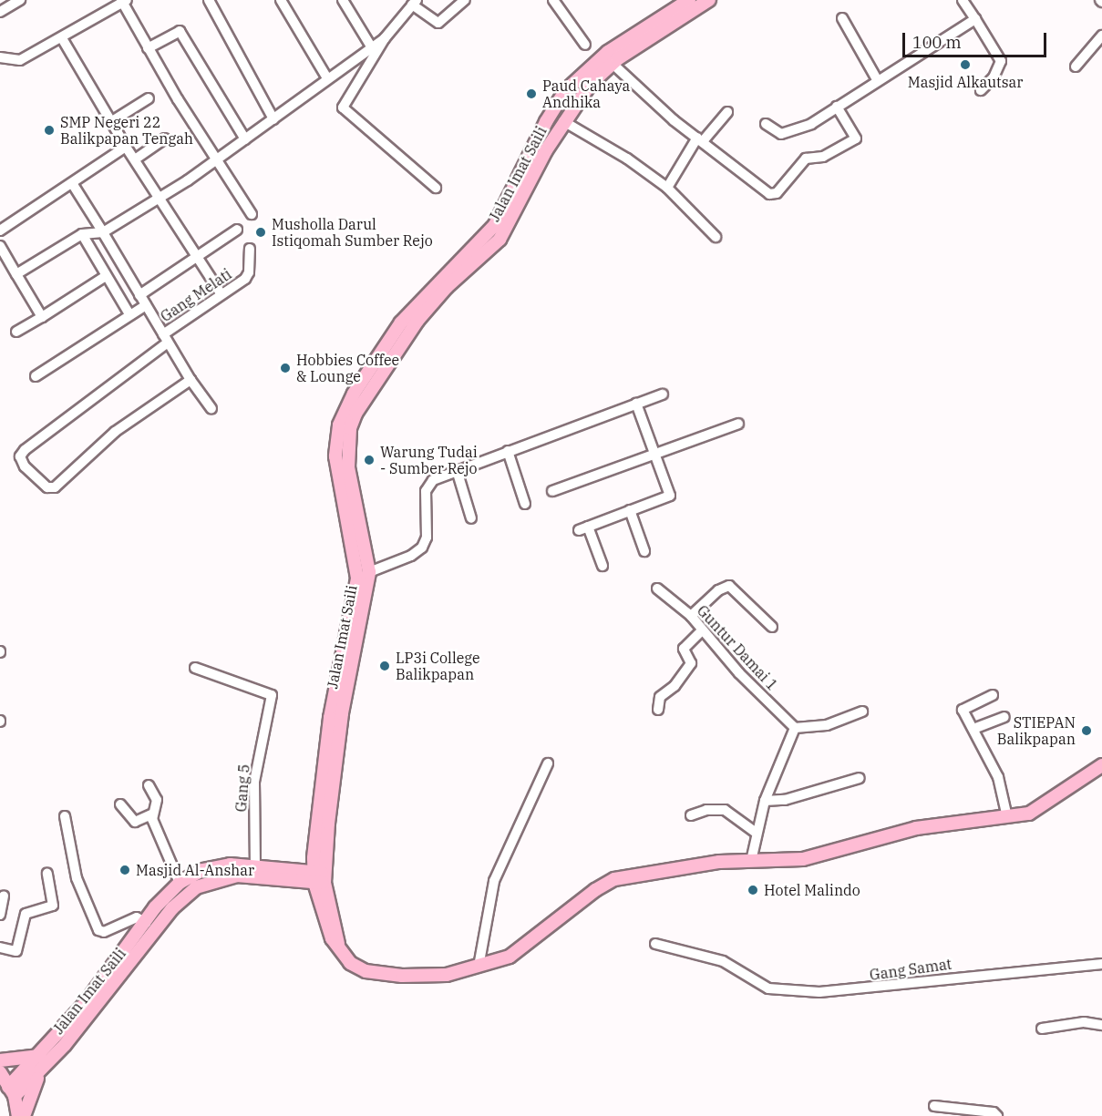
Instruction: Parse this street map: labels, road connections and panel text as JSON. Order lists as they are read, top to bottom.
{
  "streets": {
    "main road": ["Jalan Imat Saili"],
    "street": [
      "Gang Melati",
      "Guntur Damai 1",
      "Gang 5",
      "Gang Samat"
    ]
  },
  "crossings": [
    ["Jalan Imat Saili", "Gang 5"]
  ],
  "places": [
    "Masjid Alkautsar",
    "Paud Cahaya Andhika",
    "SMP Negeri 22 Balikpapan Tengah",
    "Musholla Darul Istiqomah Sumber Rejo",
    "Hobbies Coffee & Lounge",
    "Warung Tudai - Sumber Rejo",
    "LP3i College Balikpapan",
    "STIEPAN Balikpapan",
    "Masjid Al-Anshar",
    "Hotel Malindo"
  ],
  "scale_bar": "100 m"
}
